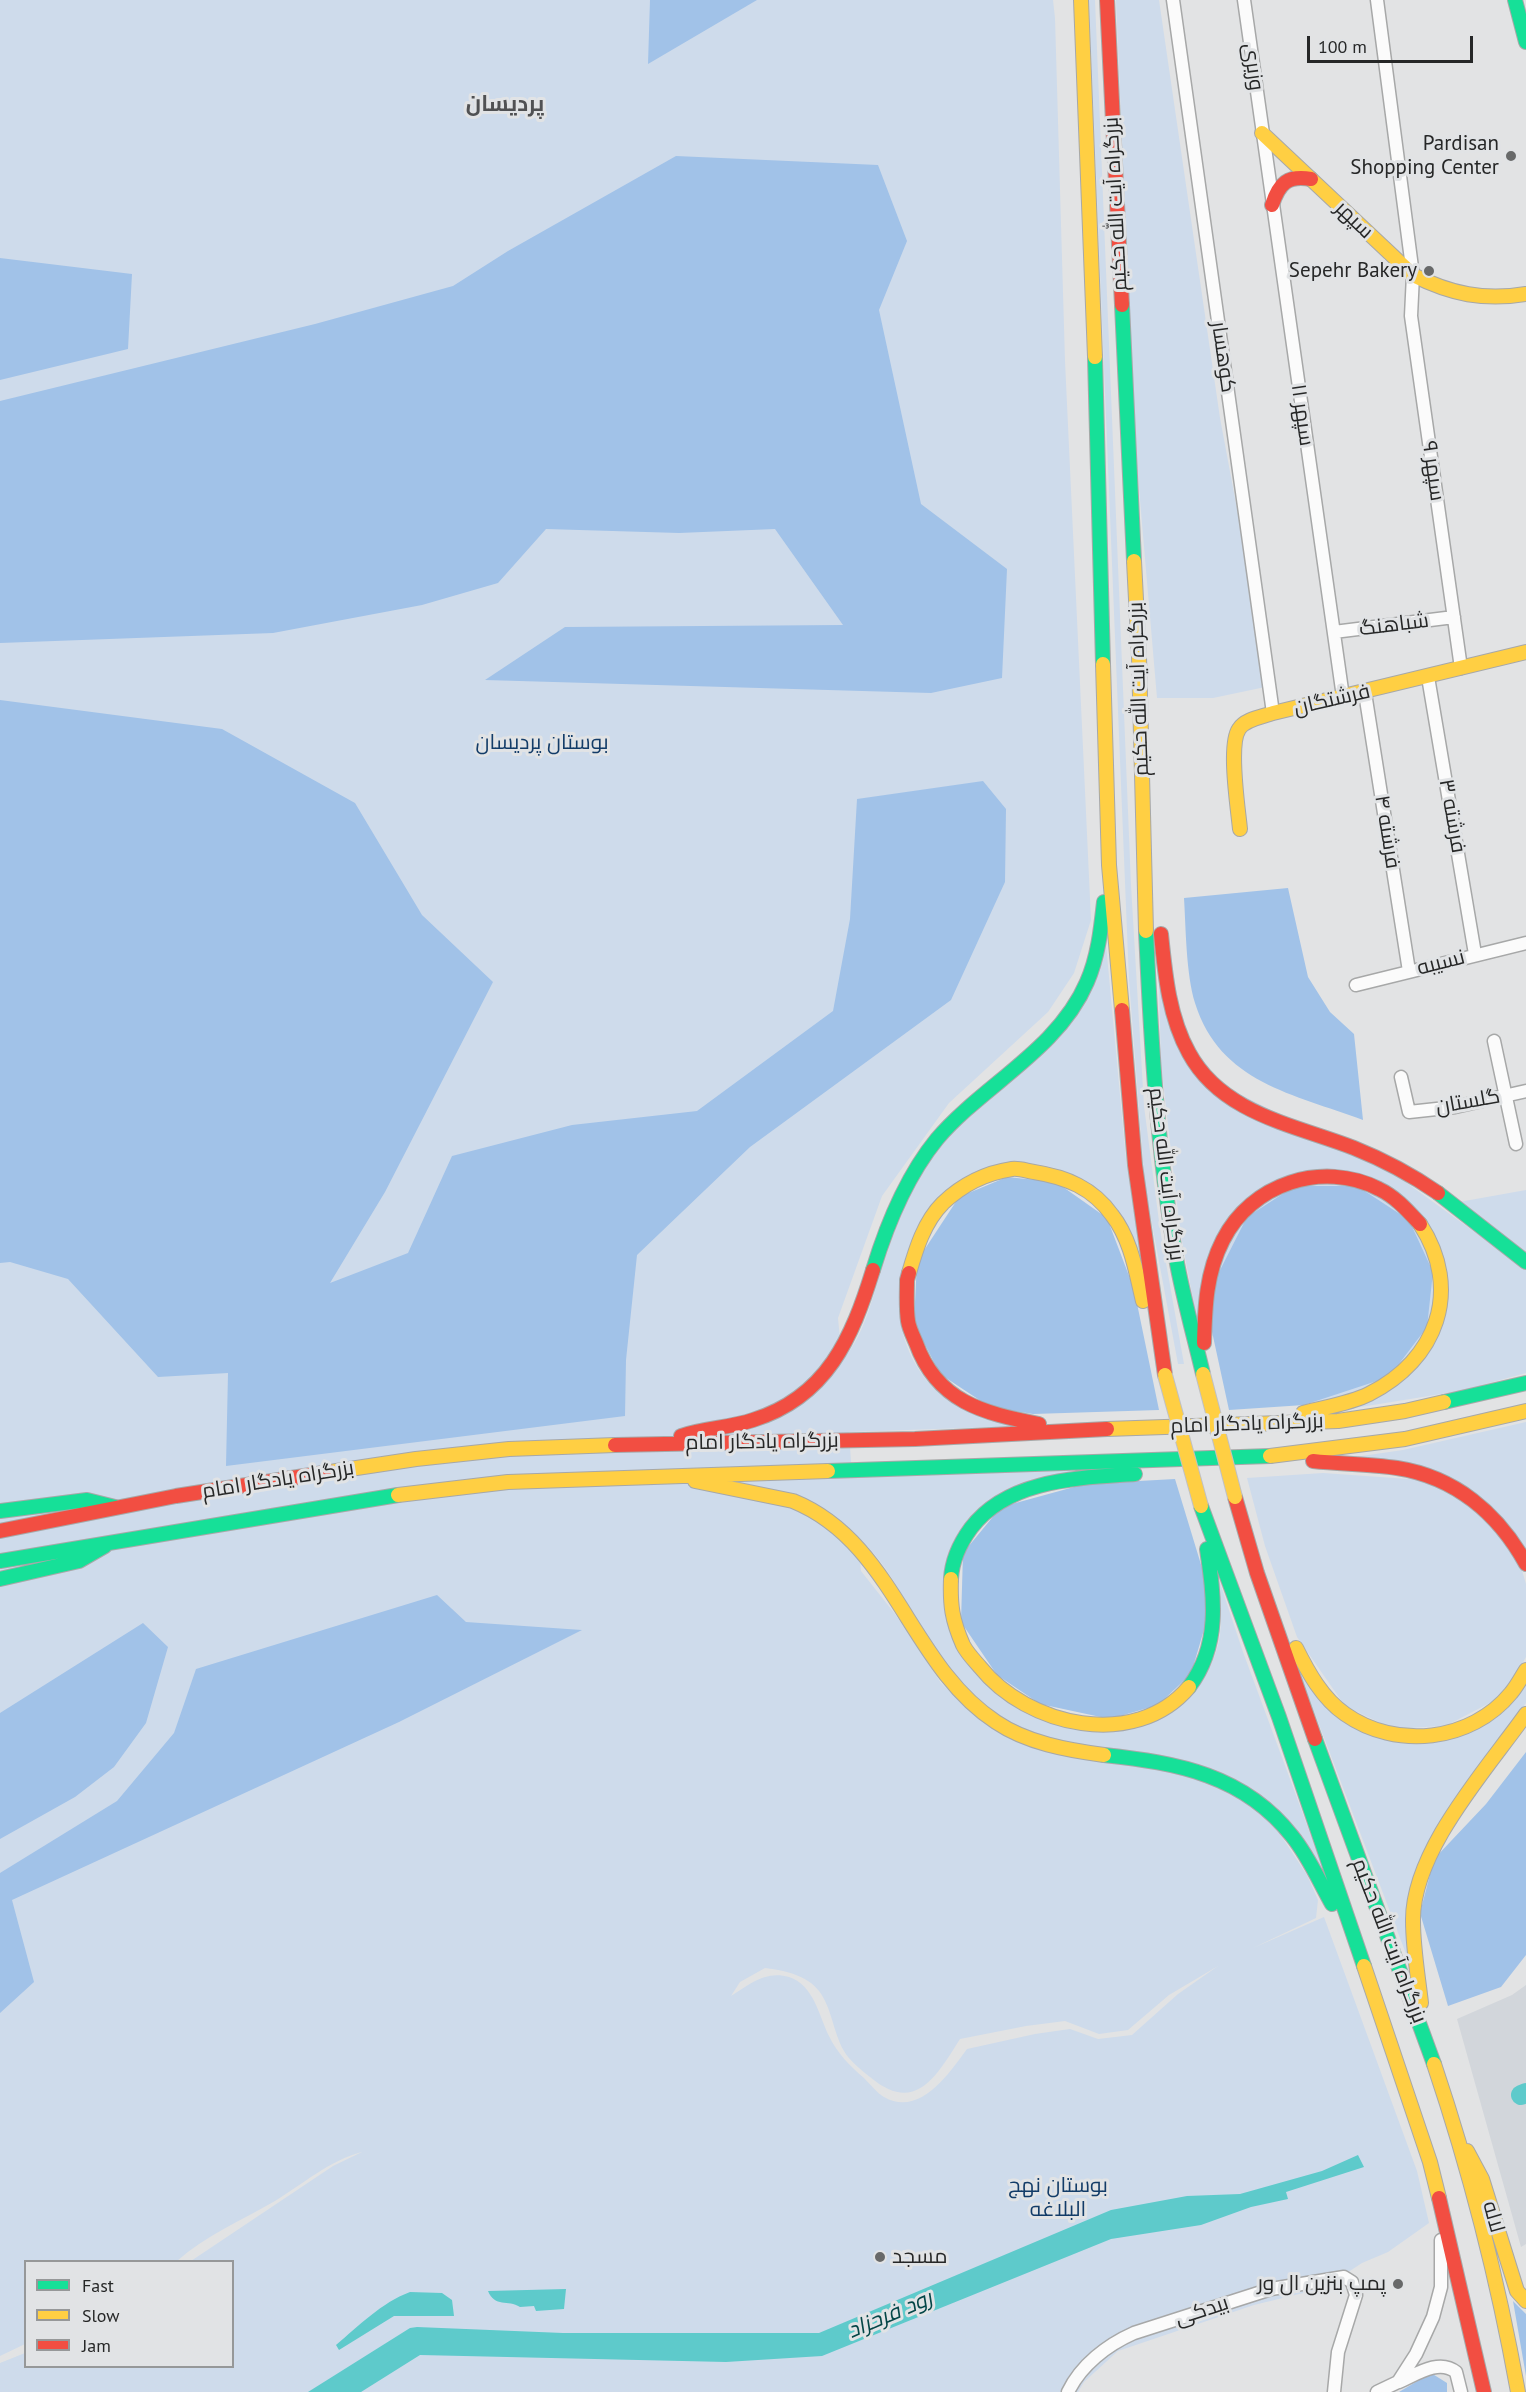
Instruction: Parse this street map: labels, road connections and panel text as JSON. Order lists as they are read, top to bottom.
{
  "streets": {
    "main road": [
      "بزرگراه آیت الله حکیم",
      "سپهر",
      "فرشتگان",
      "بزرگراه یادگار امام",
      "لاله"
    ],
    "street": [
      "وزیری",
      "کوهسار",
      "سپهر ۱۱",
      "سپهر ۹",
      "شباهنگ",
      "فرشته ۳",
      "فرشته ۴",
      "نسیبه",
      "گلستان",
      "بیدکی"
    ]
  },
  "crossings": [
    ["وزیری", "سپهر"],
    ["وزیری", "سپهر ۱۱"],
    ["بزرگراه آیت الله حکیم", "لاله"],
    ["سپهر", "سپهر ۱۱"],
    ["سپهر", "سپهر ۹"],
    ["کوهسار", "فرشتگان"],
    ["سپهر ۱۱", "شباهنگ"],
    ["سپهر ۱۱", "فرشتگان"],
    ["سپهر ۹", "شباهنگ"],
    ["سپهر ۹", "فرشتگان"],
    ["فرشتگان", "فرشته ۳"],
    ["فرشتگان", "فرشته ۴"],
    ["فرشته ۳", "نسیبه"],
    ["فرشته ۴", "نسیبه"]
  ],
  "districts": ["پردیسان"],
  "water": ["رود فرحزاد"],
  "parks": ["بوستان پردیسان", "بوستان نهج البلاغه"],
  "places": [
    "Pardisan Shopping Center",
    "Sepehr Bakery",
    "مسجد",
    "پمپ بنزین ال ور"
  ],
  "legend": ["Fast", "Slow", "Jam"],
  "scale_bar": "100 m"
}
